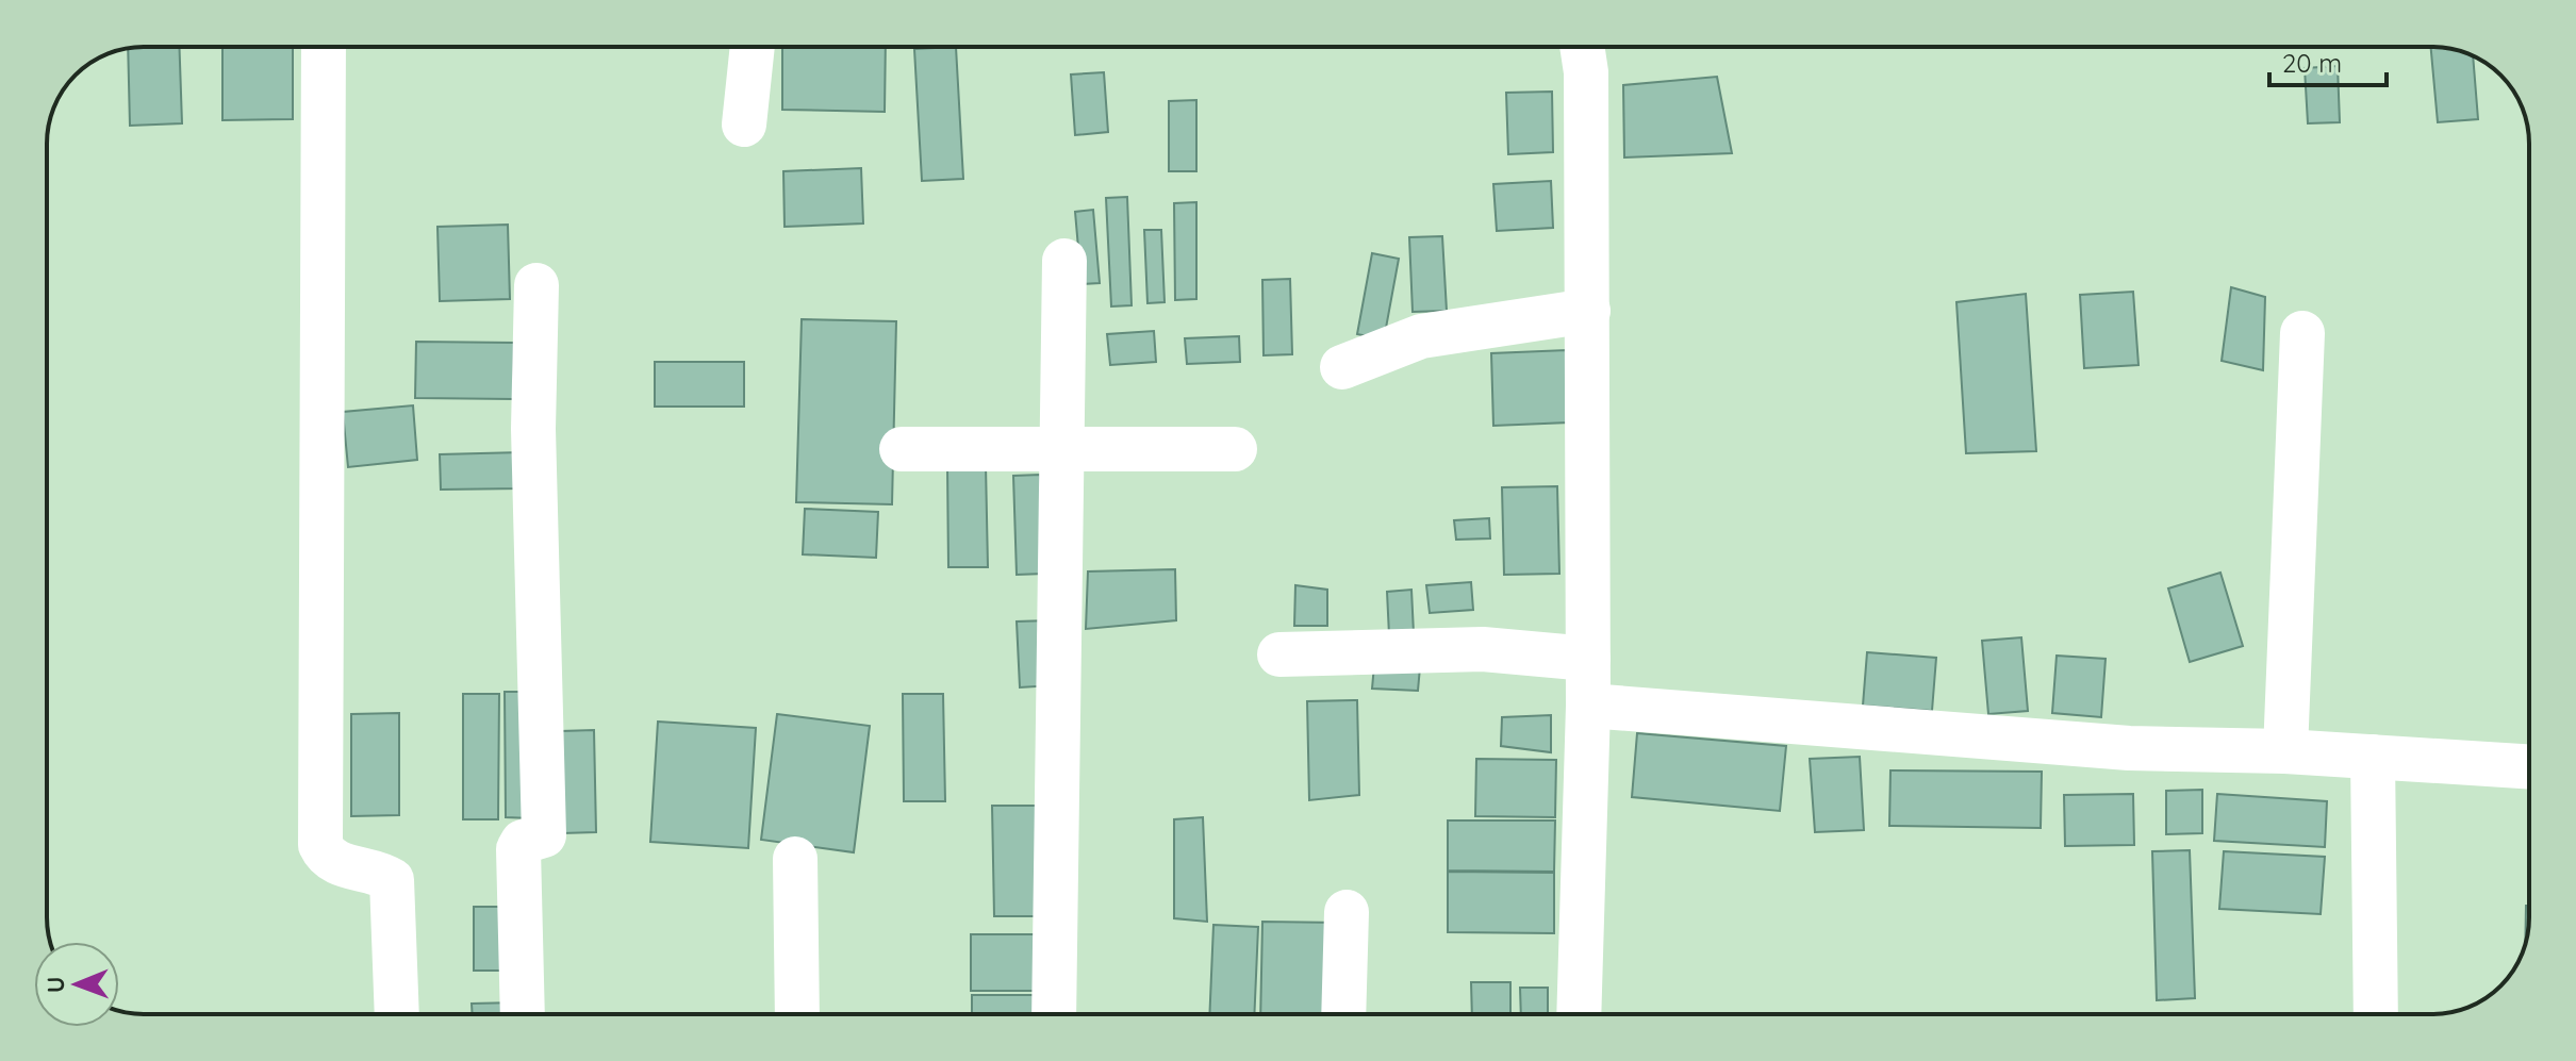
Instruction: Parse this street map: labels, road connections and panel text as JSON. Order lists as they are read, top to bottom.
{
  "scale_bar": "20 m",
  "north": "left"
}
